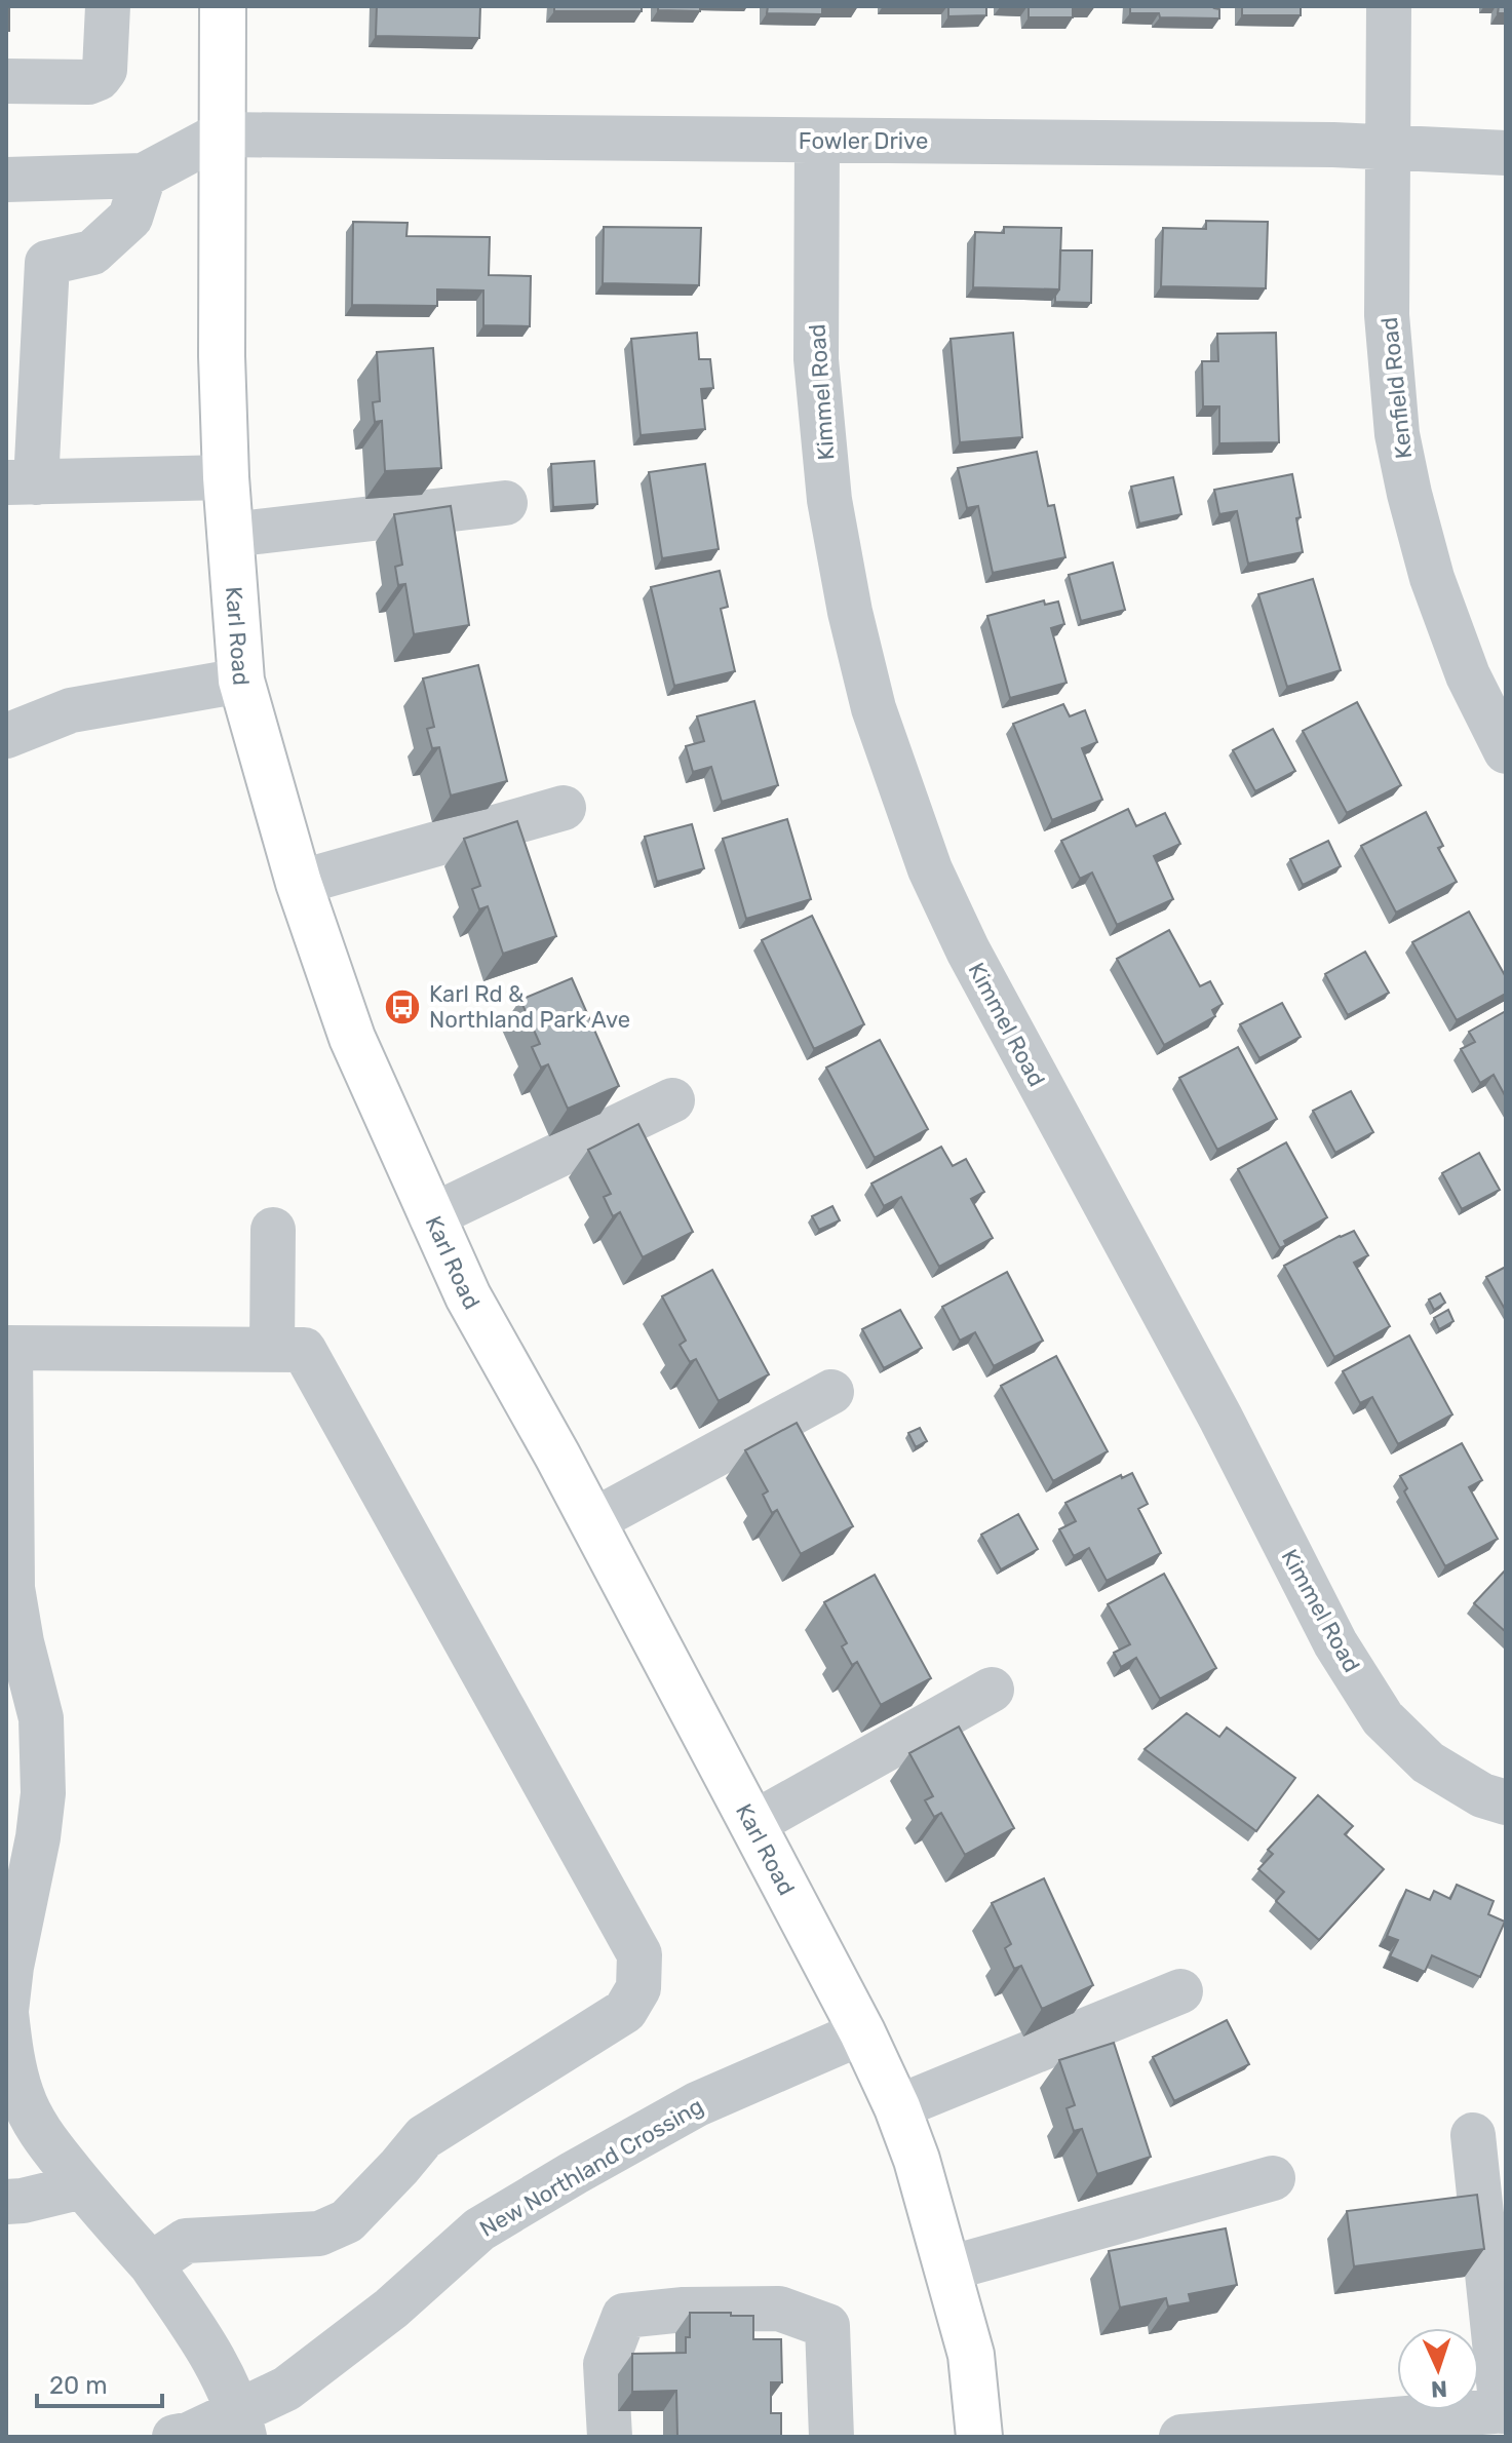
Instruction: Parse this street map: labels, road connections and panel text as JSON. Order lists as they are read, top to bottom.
{
  "streets": {
    "main road": ["Karl Road"],
    "street": [
      "Fowler Drive",
      "Kenfield Road",
      "Kimmel Road",
      "New Northland Crossing"
    ]
  },
  "crossings": [
    ["Fowler Drive", "Kenfield Road"],
    ["Fowler Drive", "Kimmel Road"],
    ["Fowler Drive", "Karl Road"],
    ["Karl Road", "New Northland Crossing"]
  ],
  "places": {
    "bus stop": ["Karl Rd & Northland Park Ave"]
  },
  "scale_bar": "20 m",
  "north": "bottom"
}
